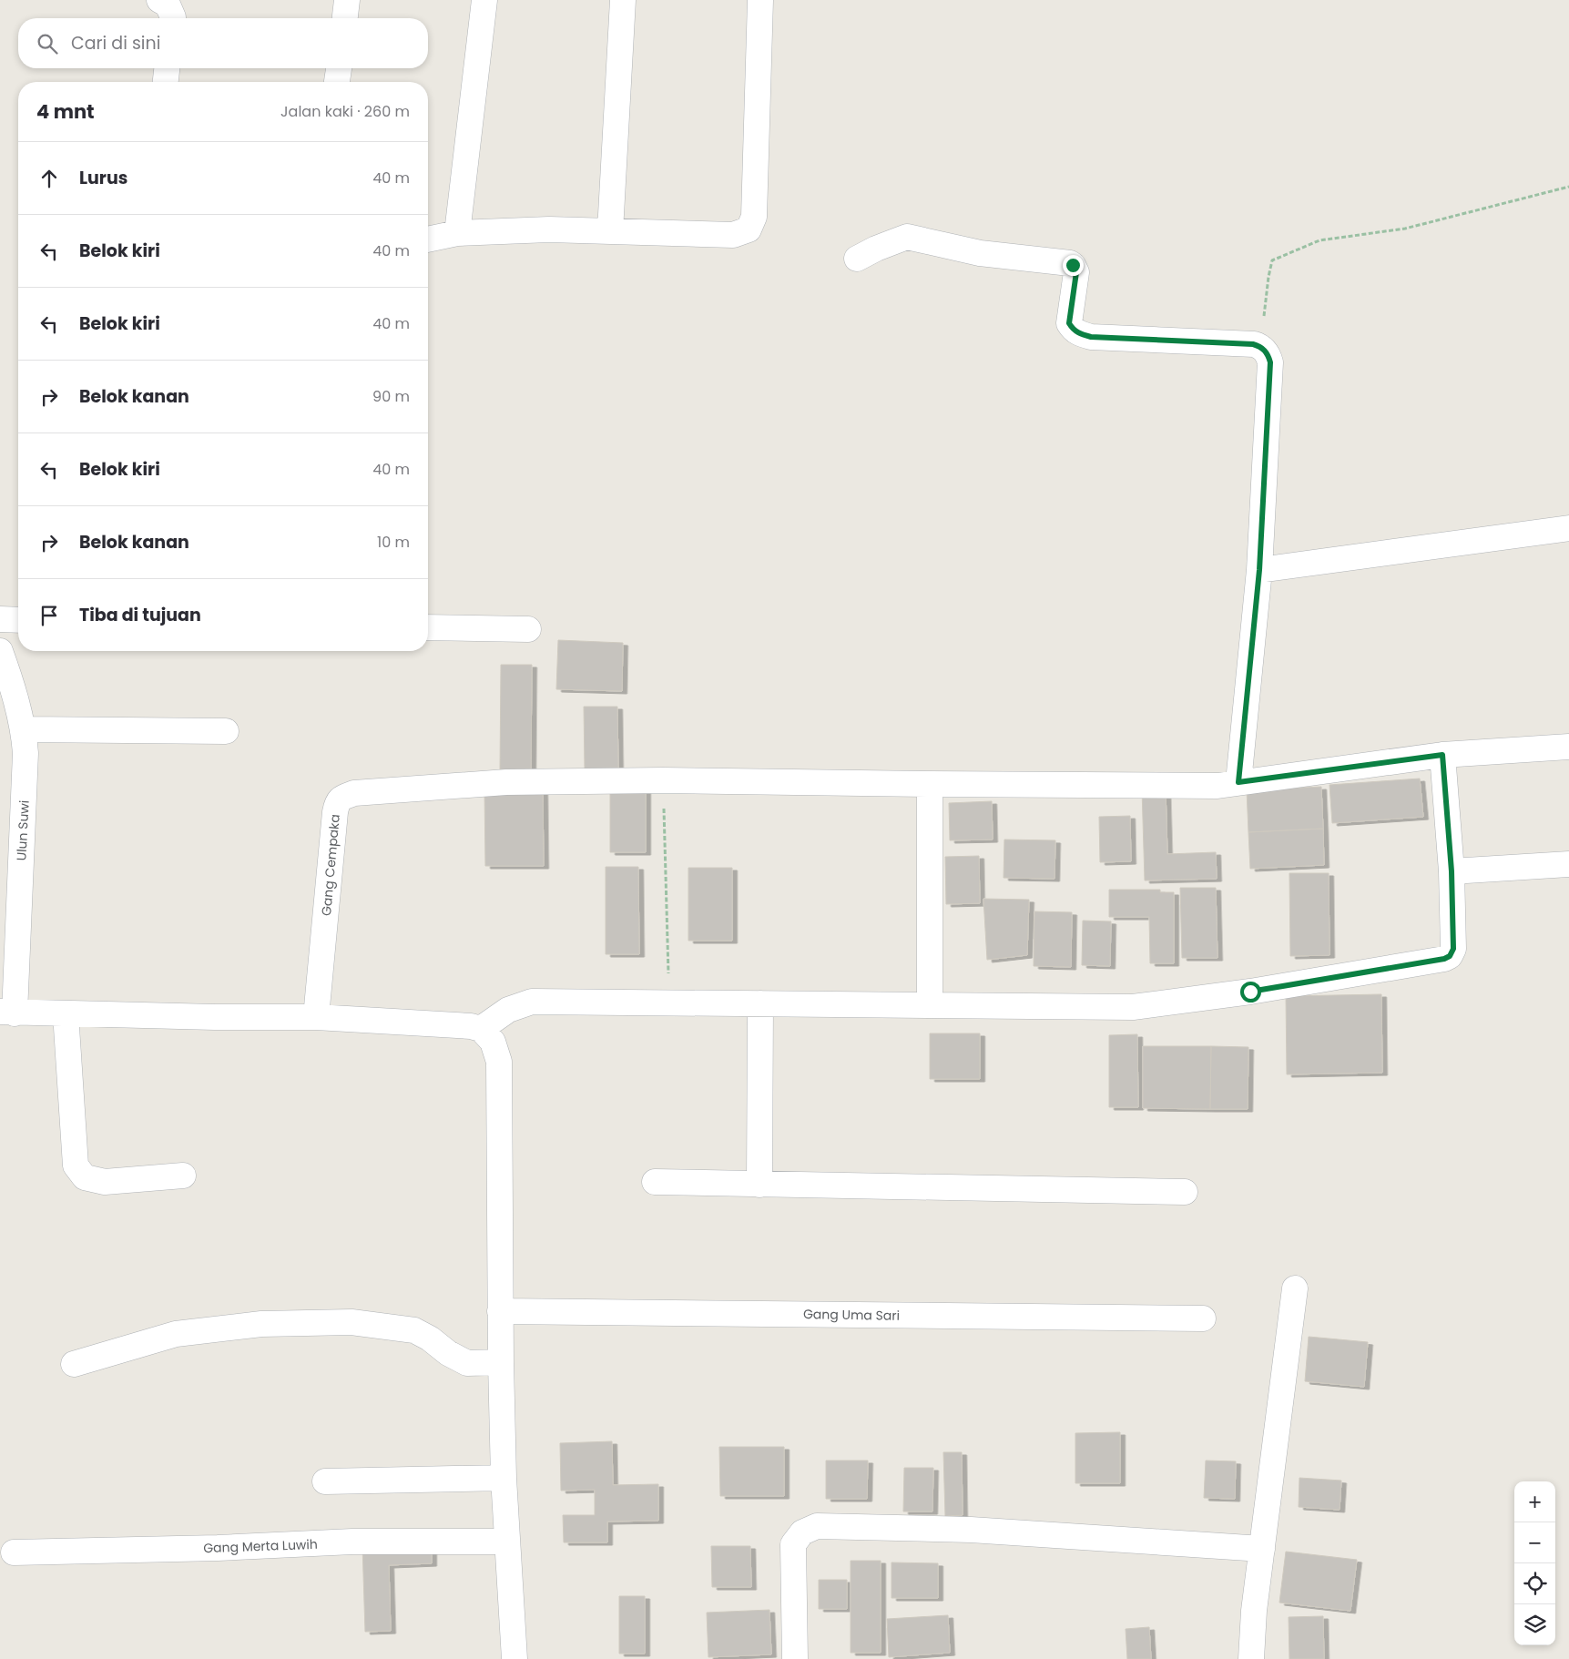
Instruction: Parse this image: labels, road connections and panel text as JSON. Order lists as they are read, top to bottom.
{
  "streets": {
    "street": [
      "Ulun Suwi",
      "Gang Cempaka",
      "Gang Uma Sari",
      "Gang Merta Luwih"
    ]
  },
  "page": {
    "search": "Cari di sini",
    "heading": ["4 mnt", "Jalan kaki · 260 m"],
    "list": [
      ["Lurus", "40 m"],
      ["Belok kiri", "40 m"],
      ["Belok kiri", "40 m"],
      ["Belok kanan", "90 m"],
      ["Belok kiri", "40 m"],
      ["Belok kanan", "10 m"],
      "Tiba di tujuan"
    ],
    "map_buttons": ["+", "−"]
  }
}
